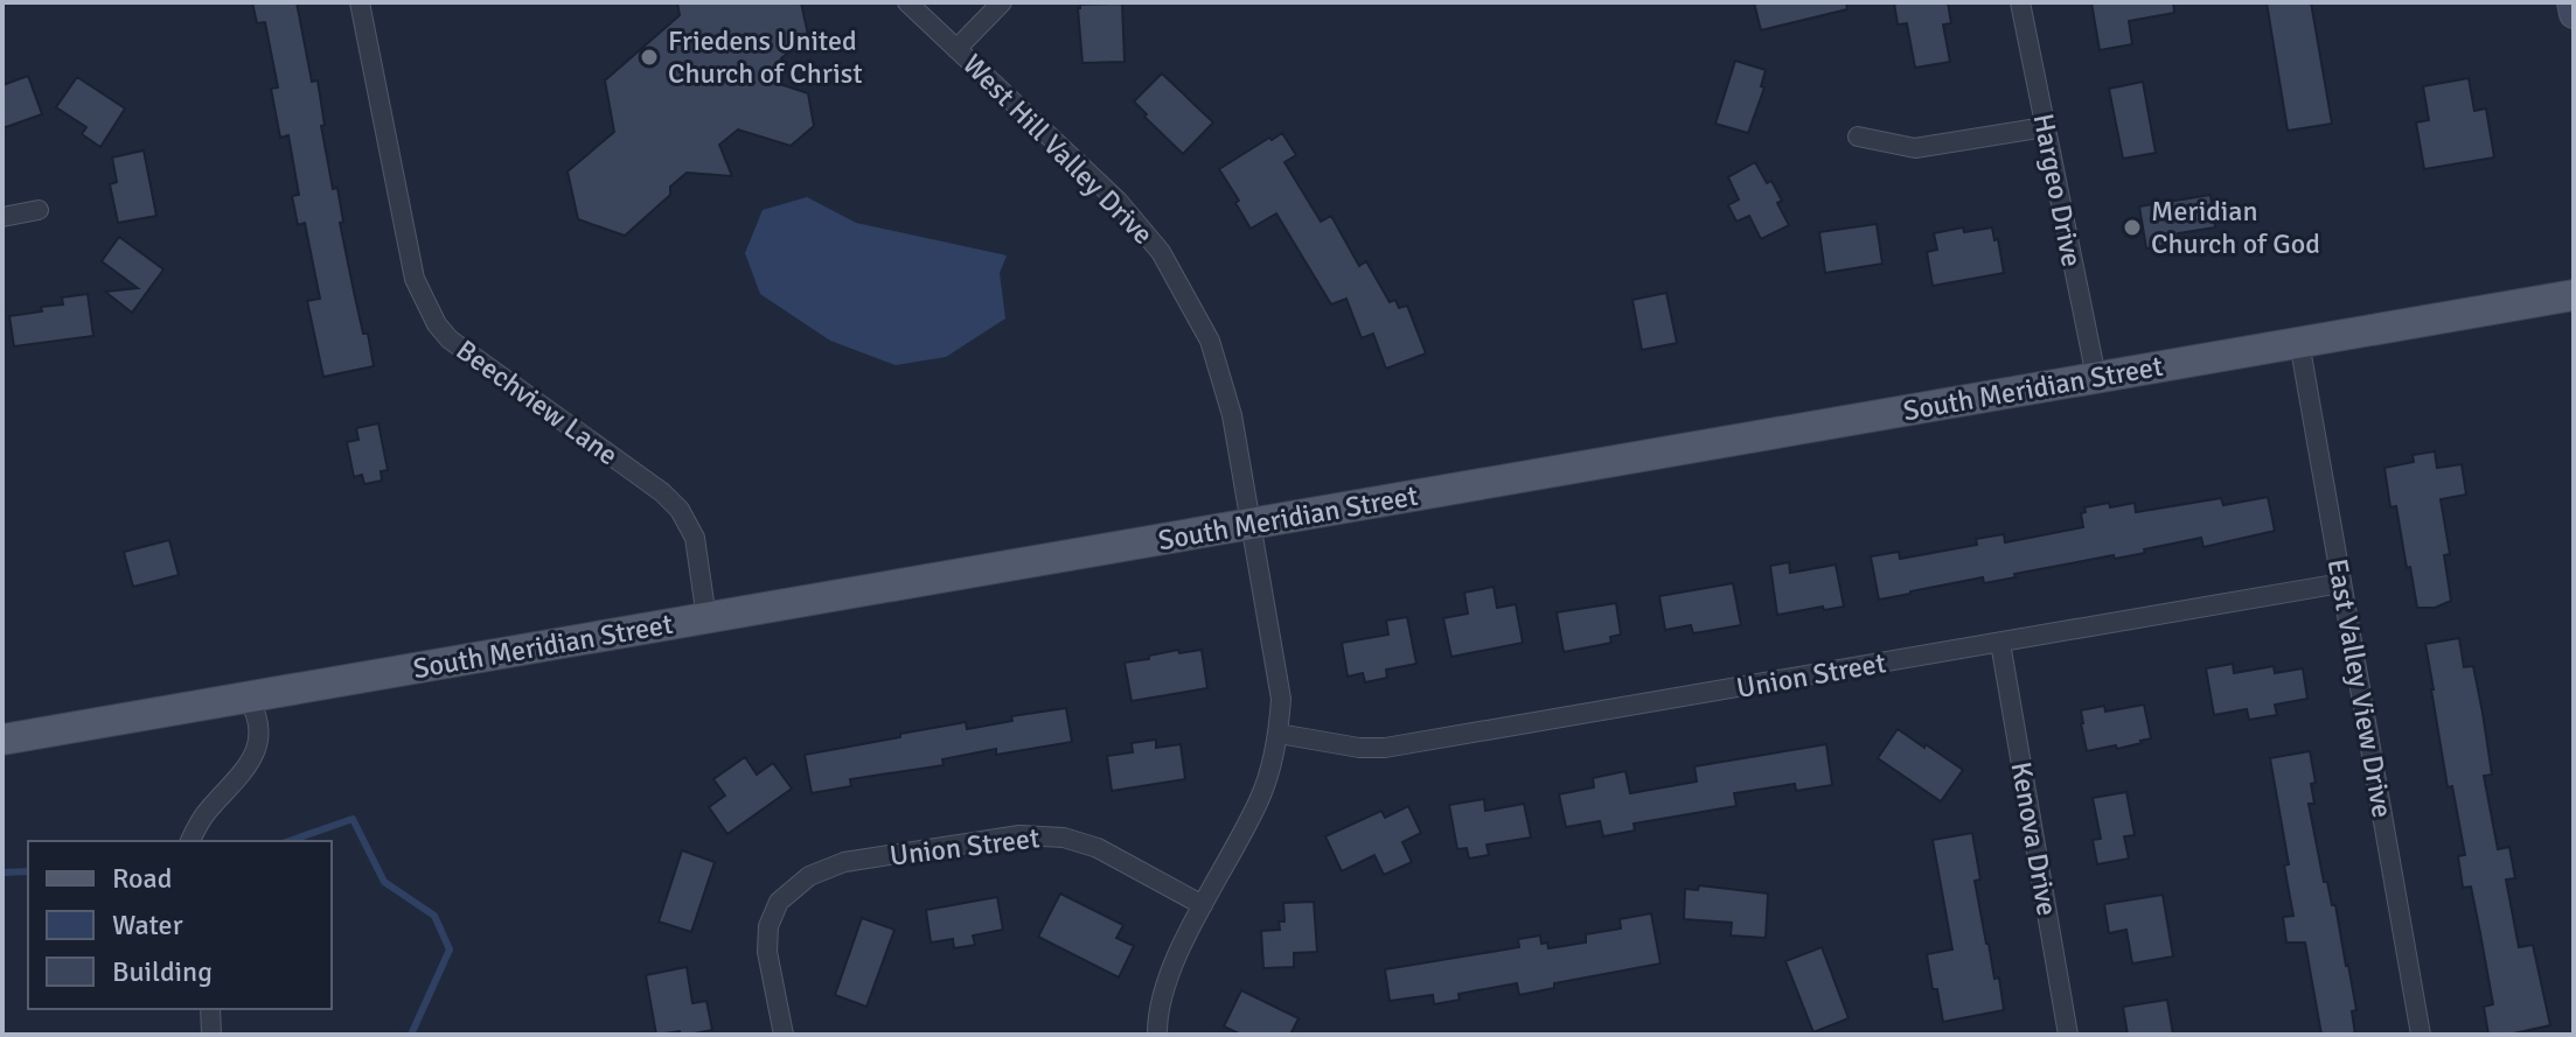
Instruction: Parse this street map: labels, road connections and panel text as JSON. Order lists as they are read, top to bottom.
{
  "streets": {
    "main road": ["South Meridian Street"],
    "street": [
      "West Hill Valley Drive",
      "Hargeo Drive",
      "Beechview Lane",
      "Union Street",
      "East Valley View Drive",
      "Kenova Drive"
    ]
  },
  "crossings": [
    ["West Hill Valley Drive", "South Meridian Street"],
    ["West Hill Valley Drive", "Union Street"],
    ["Hargeo Drive", "South Meridian Street"],
    ["South Meridian Street", "Beechview Lane"],
    ["South Meridian Street", "East Valley View Drive"],
    ["Union Street", "East Valley View Drive"],
    ["Union Street", "Kenova Drive"]
  ],
  "places": ["Friedens United Church of Christ", "Meridian Church of God"],
  "legend": ["Road", "Water", "Building"]
}
